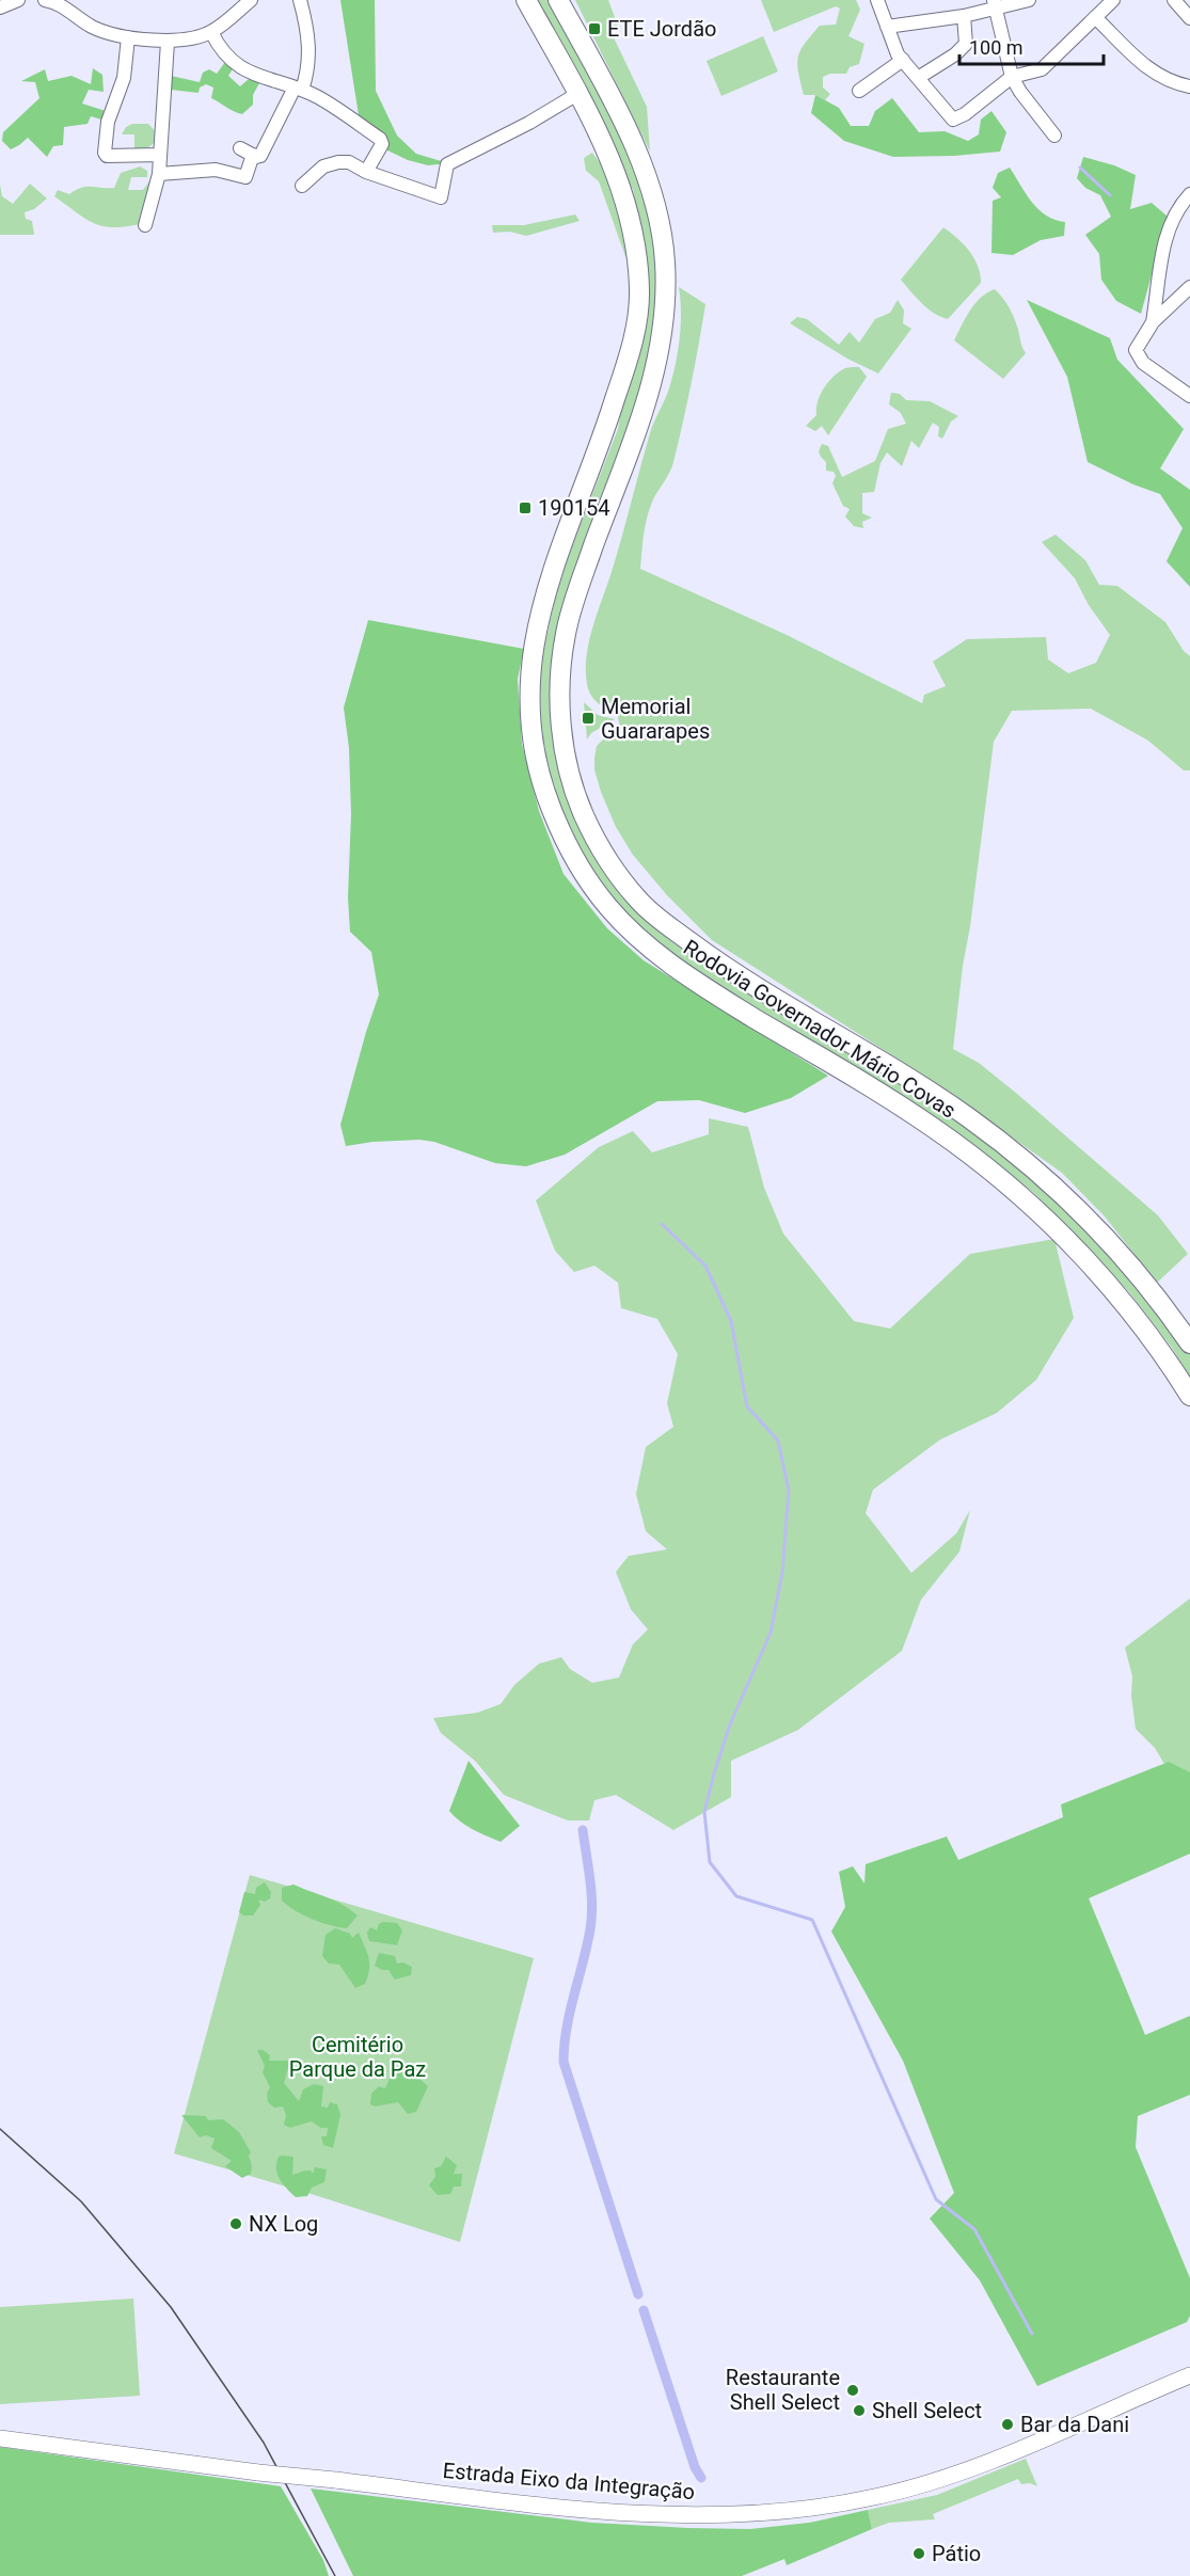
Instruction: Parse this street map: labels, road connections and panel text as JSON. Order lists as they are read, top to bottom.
{
  "streets": {
    "highway": ["Rodovia Governador Mário Covas"],
    "main road": ["Estrada Eixo da Integração"]
  },
  "parks": ["Cemitério Parque da Paz"],
  "places": {
    "transit": ["ETE Jordão", "190154", "Memorial Guararapes"],
    "other": [
      "NX Log",
      "Restaurante Shell Select",
      "Shell Select",
      "Bar da Dani",
      "Pátio"
    ]
  },
  "scale_bar": "100 m"
}
